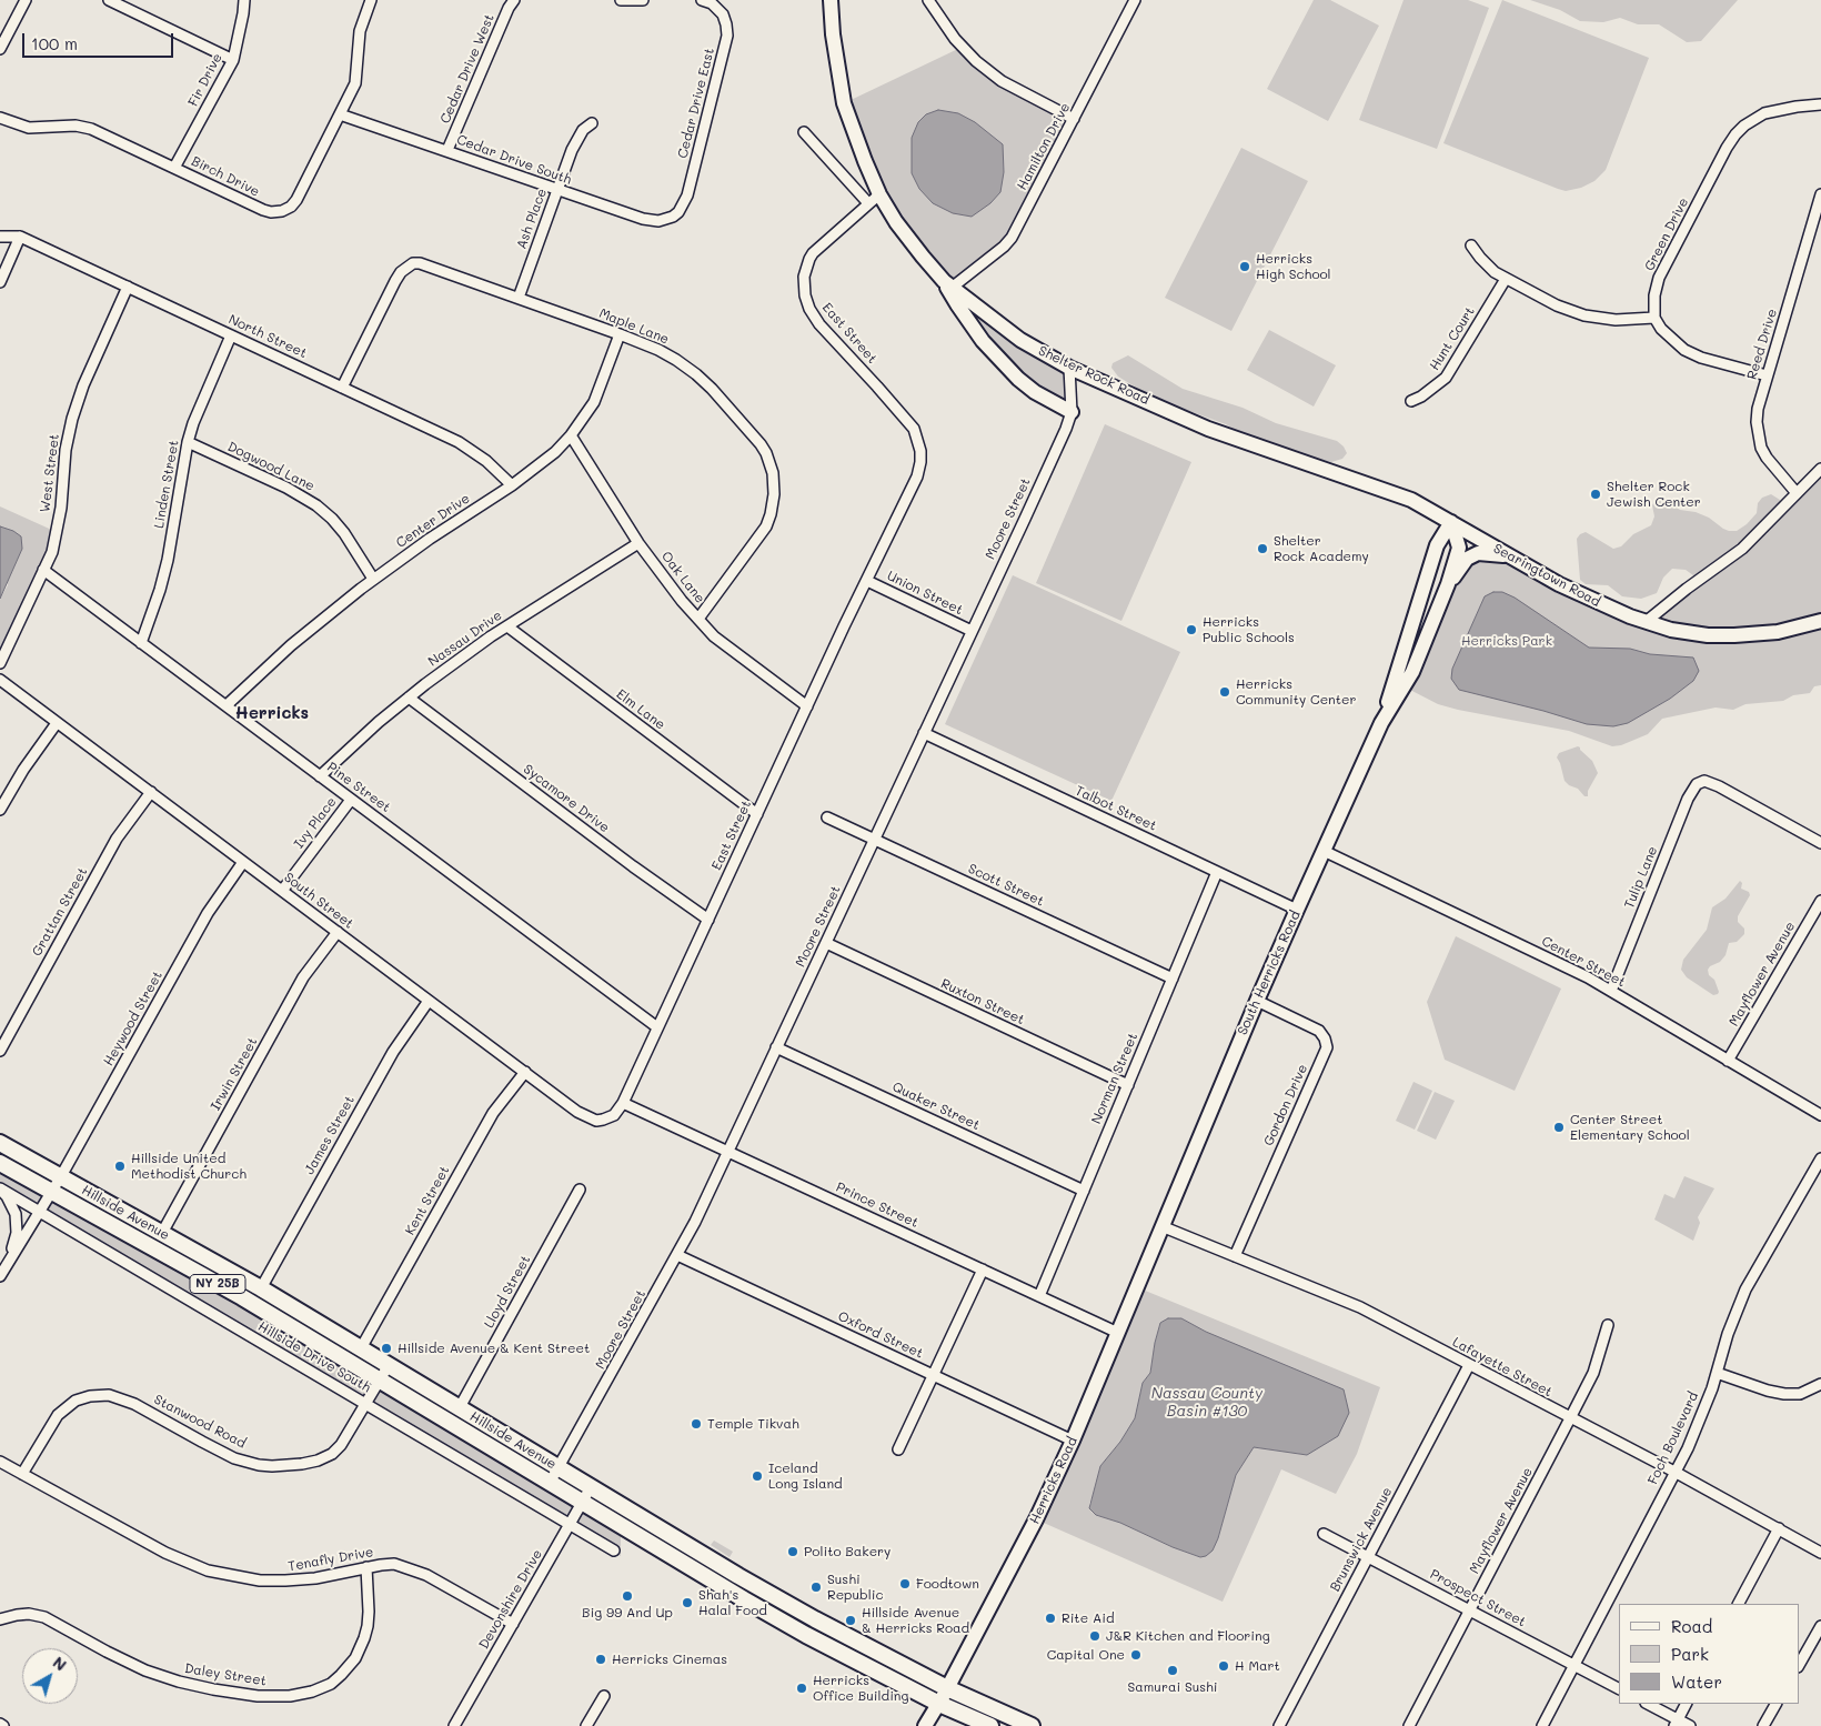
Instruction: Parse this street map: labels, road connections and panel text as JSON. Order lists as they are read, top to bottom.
{
  "streets": {
    "main road": [
      "Shelter Rock Road",
      "Searingtown Road",
      "South Herricks Road",
      "Hillside Avenue",
      "NY 25B",
      "Herricks Road"
    ],
    "street": [
      "Cedar Drive West",
      "Fir Drive",
      "Cedar Drive East",
      "Hamilton Drive",
      "Cedar Drive South",
      "Birch Drive",
      "Ash Place",
      "Green Drive",
      "Maple Lane",
      "East Street",
      "North Street",
      "Hunt Court",
      "Reed Drive",
      "Dogwood Lane",
      "West Street",
      "Linden Street",
      "Moore Street",
      "Center Drive",
      "Oak Lane",
      "Union Street",
      "Nassau Drive",
      "Elm Lane",
      "Pine Street",
      "Sycamore Drive",
      "Talbot Street",
      "Ivy Place",
      "Tulip Lane",
      "Scott Street",
      "South Street",
      "Grattan Street",
      "Center Street",
      "Mayflower Avenue",
      "Ruxton Street",
      "Heywood Street",
      "Irwin Street",
      "Norman Street",
      "Gordon Drive",
      "Quaker Street",
      "James Street",
      "Kent Street",
      "Prince Street",
      "Lloyd Street",
      "Oxford Street",
      "Hillside Drive South",
      "Lafayette Street",
      "Stanwood Road",
      "Foch Boulevard",
      "Brunswick Avenue",
      "Tenafly Drive",
      "Prospect Street",
      "Devonshire Drive",
      "Daley Street"
    ]
  },
  "crossings": [
    ["Cedar Drive West", "Cedar Drive South"],
    ["Fir Drive", "Birch Drive"],
    ["Cedar Drive East", "Cedar Drive South"],
    ["Hamilton Drive", "Shelter Rock Road"],
    ["Cedar Drive South", "Birch Drive"],
    ["Cedar Drive South", "Ash Place"],
    ["Ash Place", "Maple Lane"],
    ["Maple Lane", "North Street"],
    ["Maple Lane", "Center Drive"],
    ["Maple Lane", "Oak Lane"],
    ["East Street", "Shelter Rock Road"],
    ["East Street", "Oak Lane"],
    ["East Street", "Union Street"],
    ["East Street", "Elm Lane"],
    ["East Street", "Pine Street"],
    ["East Street", "Sycamore Drive"],
    ["East Street", "South Street"],
    ["East Street", "Prince Street"],
    ["North Street", "West Street"],
    ["North Street", "Linden Street"],
    ["North Street", "Center Drive"],
    ["Shelter Rock Road", "Moore Street"],
    ["Shelter Rock Road", "Searingtown Road"],
    ["Shelter Rock Road", "South Herricks Road"],
    ["Dogwood Lane", "Linden Street"],
    ["Dogwood Lane", "Center Drive"],
    ["West Street", "Pine Street"],
    ["Linden Street", "Pine Street"],
    ["Moore Street", "Union Street"],
    ["Moore Street", "Talbot Street"],
    ["Moore Street", "Scott Street"],
    ["Moore Street", "Ruxton Street"],
    ["Moore Street", "Quaker Street"],
    ["Moore Street", "Prince Street"],
    ["Moore Street", "Hillside Avenue"],
    ["Moore Street", "Oxford Street"],
    ["Center Drive", "Oak Lane"],
    ["Center Drive", "Pine Street"],
    ["Searingtown Road", "South Herricks Road"],
    ["Oak Lane", "Nassau Drive"],
    ["Nassau Drive", "Elm Lane"],
    ["Nassau Drive", "Pine Street"],
    ["Nassau Drive", "Sycamore Drive"],
    ["Pine Street", "Ivy Place"],
    ["Talbot Street", "South Herricks Road"],
    ["Talbot Street", "Norman Street"],
    ["Ivy Place", "South Street"],
    ["Tulip Lane", "Center Street"],
    ["Scott Street", "Norman Street"],
    ["South Street", "Grattan Street"],
    ["South Street", "Heywood Street"],
    ["South Street", "Irwin Street"],
    ["South Street", "James Street"],
    ["South Street", "Kent Street"],
    ["South Street", "Prince Street"],
    ["Center Street", "South Herricks Road"],
    ["Center Street", "Mayflower Avenue"],
    ["South Herricks Road", "Gordon Drive"],
    ["South Herricks Road", "Lafayette Street"],
    ["South Herricks Road", "Herricks Road"],
    ["Mayflower Avenue", "Lafayette Street"],
    ["Mayflower Avenue", "Prospect Street"],
    ["Ruxton Street", "Norman Street"],
    ["Heywood Street", "Hillside Avenue"],
    ["Heywood Street", "Hillside Drive South"],
    ["Irwin Street", "Hillside Avenue"],
    ["Norman Street", "Quaker Street"],
    ["Norman Street", "Prince Street"],
    ["Gordon Drive", "Lafayette Street"],
    ["James Street", "Hillside Avenue"],
    ["Kent Street", "Hillside Avenue"],
    ["Prince Street", "Herricks Road"],
    ["Hillside Avenue", "Lloyd Street"],
    ["Hillside Avenue", "Stanwood Road"],
    ["Hillside Avenue", "Herricks Road"],
    ["Hillside Avenue", "Devonshire Drive"],
    ["Oxford Street", "Herricks Road"],
    ["Hillside Drive South", "Stanwood Road"],
    ["Hillside Drive South", "Devonshire Drive"],
    ["Lafayette Street", "Foch Boulevard"],
    ["Lafayette Street", "Herricks Road"],
    ["Lafayette Street", "Brunswick Avenue"],
    ["Stanwood Road", "Tenafly Drive"],
    ["Foch Boulevard", "Prospect Street"],
    ["Brunswick Avenue", "Prospect Street"],
    ["Tenafly Drive", "Devonshire Drive"],
    ["Tenafly Drive", "Daley Street"]
  ],
  "districts": ["Herricks"],
  "water": ["Nassau County Basin #130"],
  "parks": ["Herricks Park"],
  "places": [
    "Herricks High School",
    "Shelter Rock Jewish Center",
    "Shelter Rock Academy",
    "Herricks Public Schools",
    "Herricks Community Center",
    "Center Street Elementary School",
    "Hillside United Methodist Church",
    "Hillside Avenue & Kent Street",
    "Temple Tikvah",
    "Iceland Long Island",
    "Polito Bakery",
    "Foodtown",
    "Sushi Republic",
    "Big 99 And Up",
    "Shah's Halal Food",
    "Rite Aid",
    "Hillside Avenue & Herricks Road",
    "J&R Kitchen and Flooring",
    "Capital One",
    "Herricks Cinemas",
    "H Mart",
    "Samurai Sushi",
    "Herricks Office Building"
  ],
  "legend": ["Road", "Park", "Water"],
  "scale_bar": "100 m",
  "north": "top right"
}
